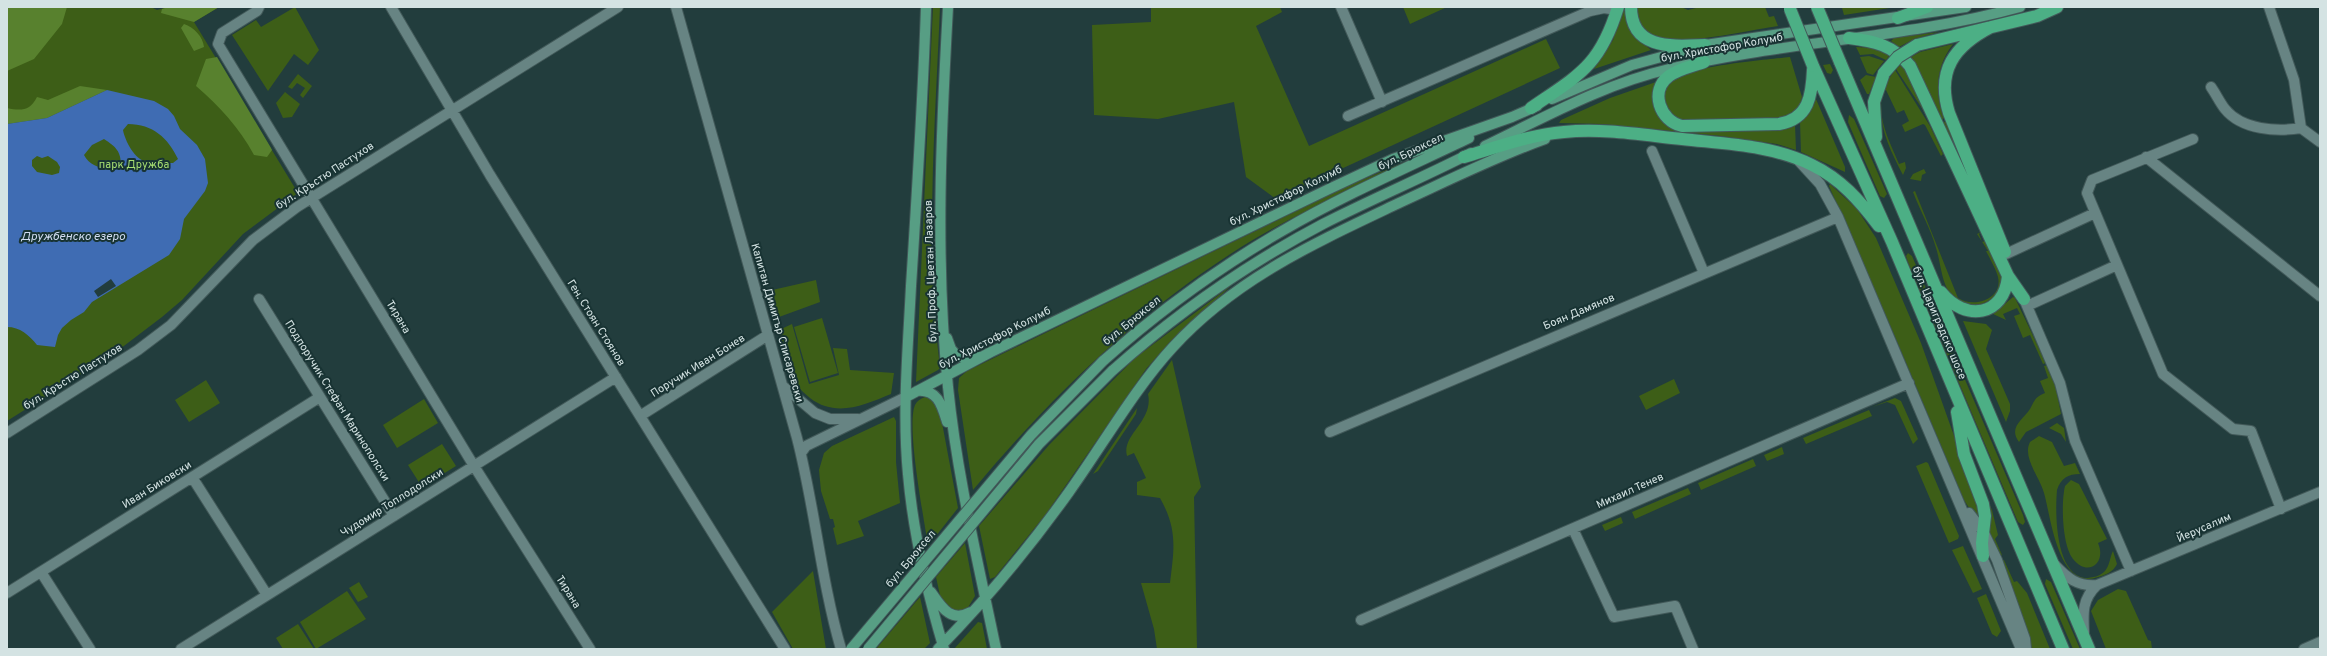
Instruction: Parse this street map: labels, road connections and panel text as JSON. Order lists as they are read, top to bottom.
{
  "streets": {
    "highway": ["бул. Цариградско шосе"],
    "main road": ["бул. Христофор Колумб", "бул. Брюксел", "бул. Проф. Цветан Лазаров"],
    "street": [
      "бул. Кръстю Пастухов",
      "Боян Дамянов",
      "Тирана",
      "Ген. Стоян Стоянов",
      "Капитан Димитър Списаревски",
      "Поручик Иван Бонев",
      "Подпоручик Стефан Маринополски",
      "Иван Биковски",
      "Михаил Тенев",
      "Чудомир Топлодолски",
      "Йерусалим"
    ]
  },
  "crossings": [
    ["бул. Христофор Колумб", "бул. Брюксел"],
    ["бул. Христофор Колумб", "бул. Проф. Цветан Лазаров"],
    ["бул. Христофор Колумб", "Капитан Димитър Списаревски"],
    ["бул. Кръстю Пастухов", "Тирана"],
    ["бул. Кръстю Пастухов", "Ген. Стоян Стоянов"],
    ["Тирана", "Чудомир Топлодолски"],
    ["Ген. Стоян Стоянов", "Поручик Иван Бонев"],
    ["Ген. Стоян Стоянов", "Чудомир Топлодолски"],
    ["Капитан Димитър Списаревски", "Поручик Иван Бонев"],
    ["бул. Цариградско шосе", "Йерусалим"],
    ["Подпоручик Стефан Маринополски", "Иван Биковски"],
    ["Подпоручик Стефан Маринополски", "Чудомир Топлодолски"]
  ],
  "water": ["Дружбенско езеро"],
  "parks": ["парк Дружба"]
}
